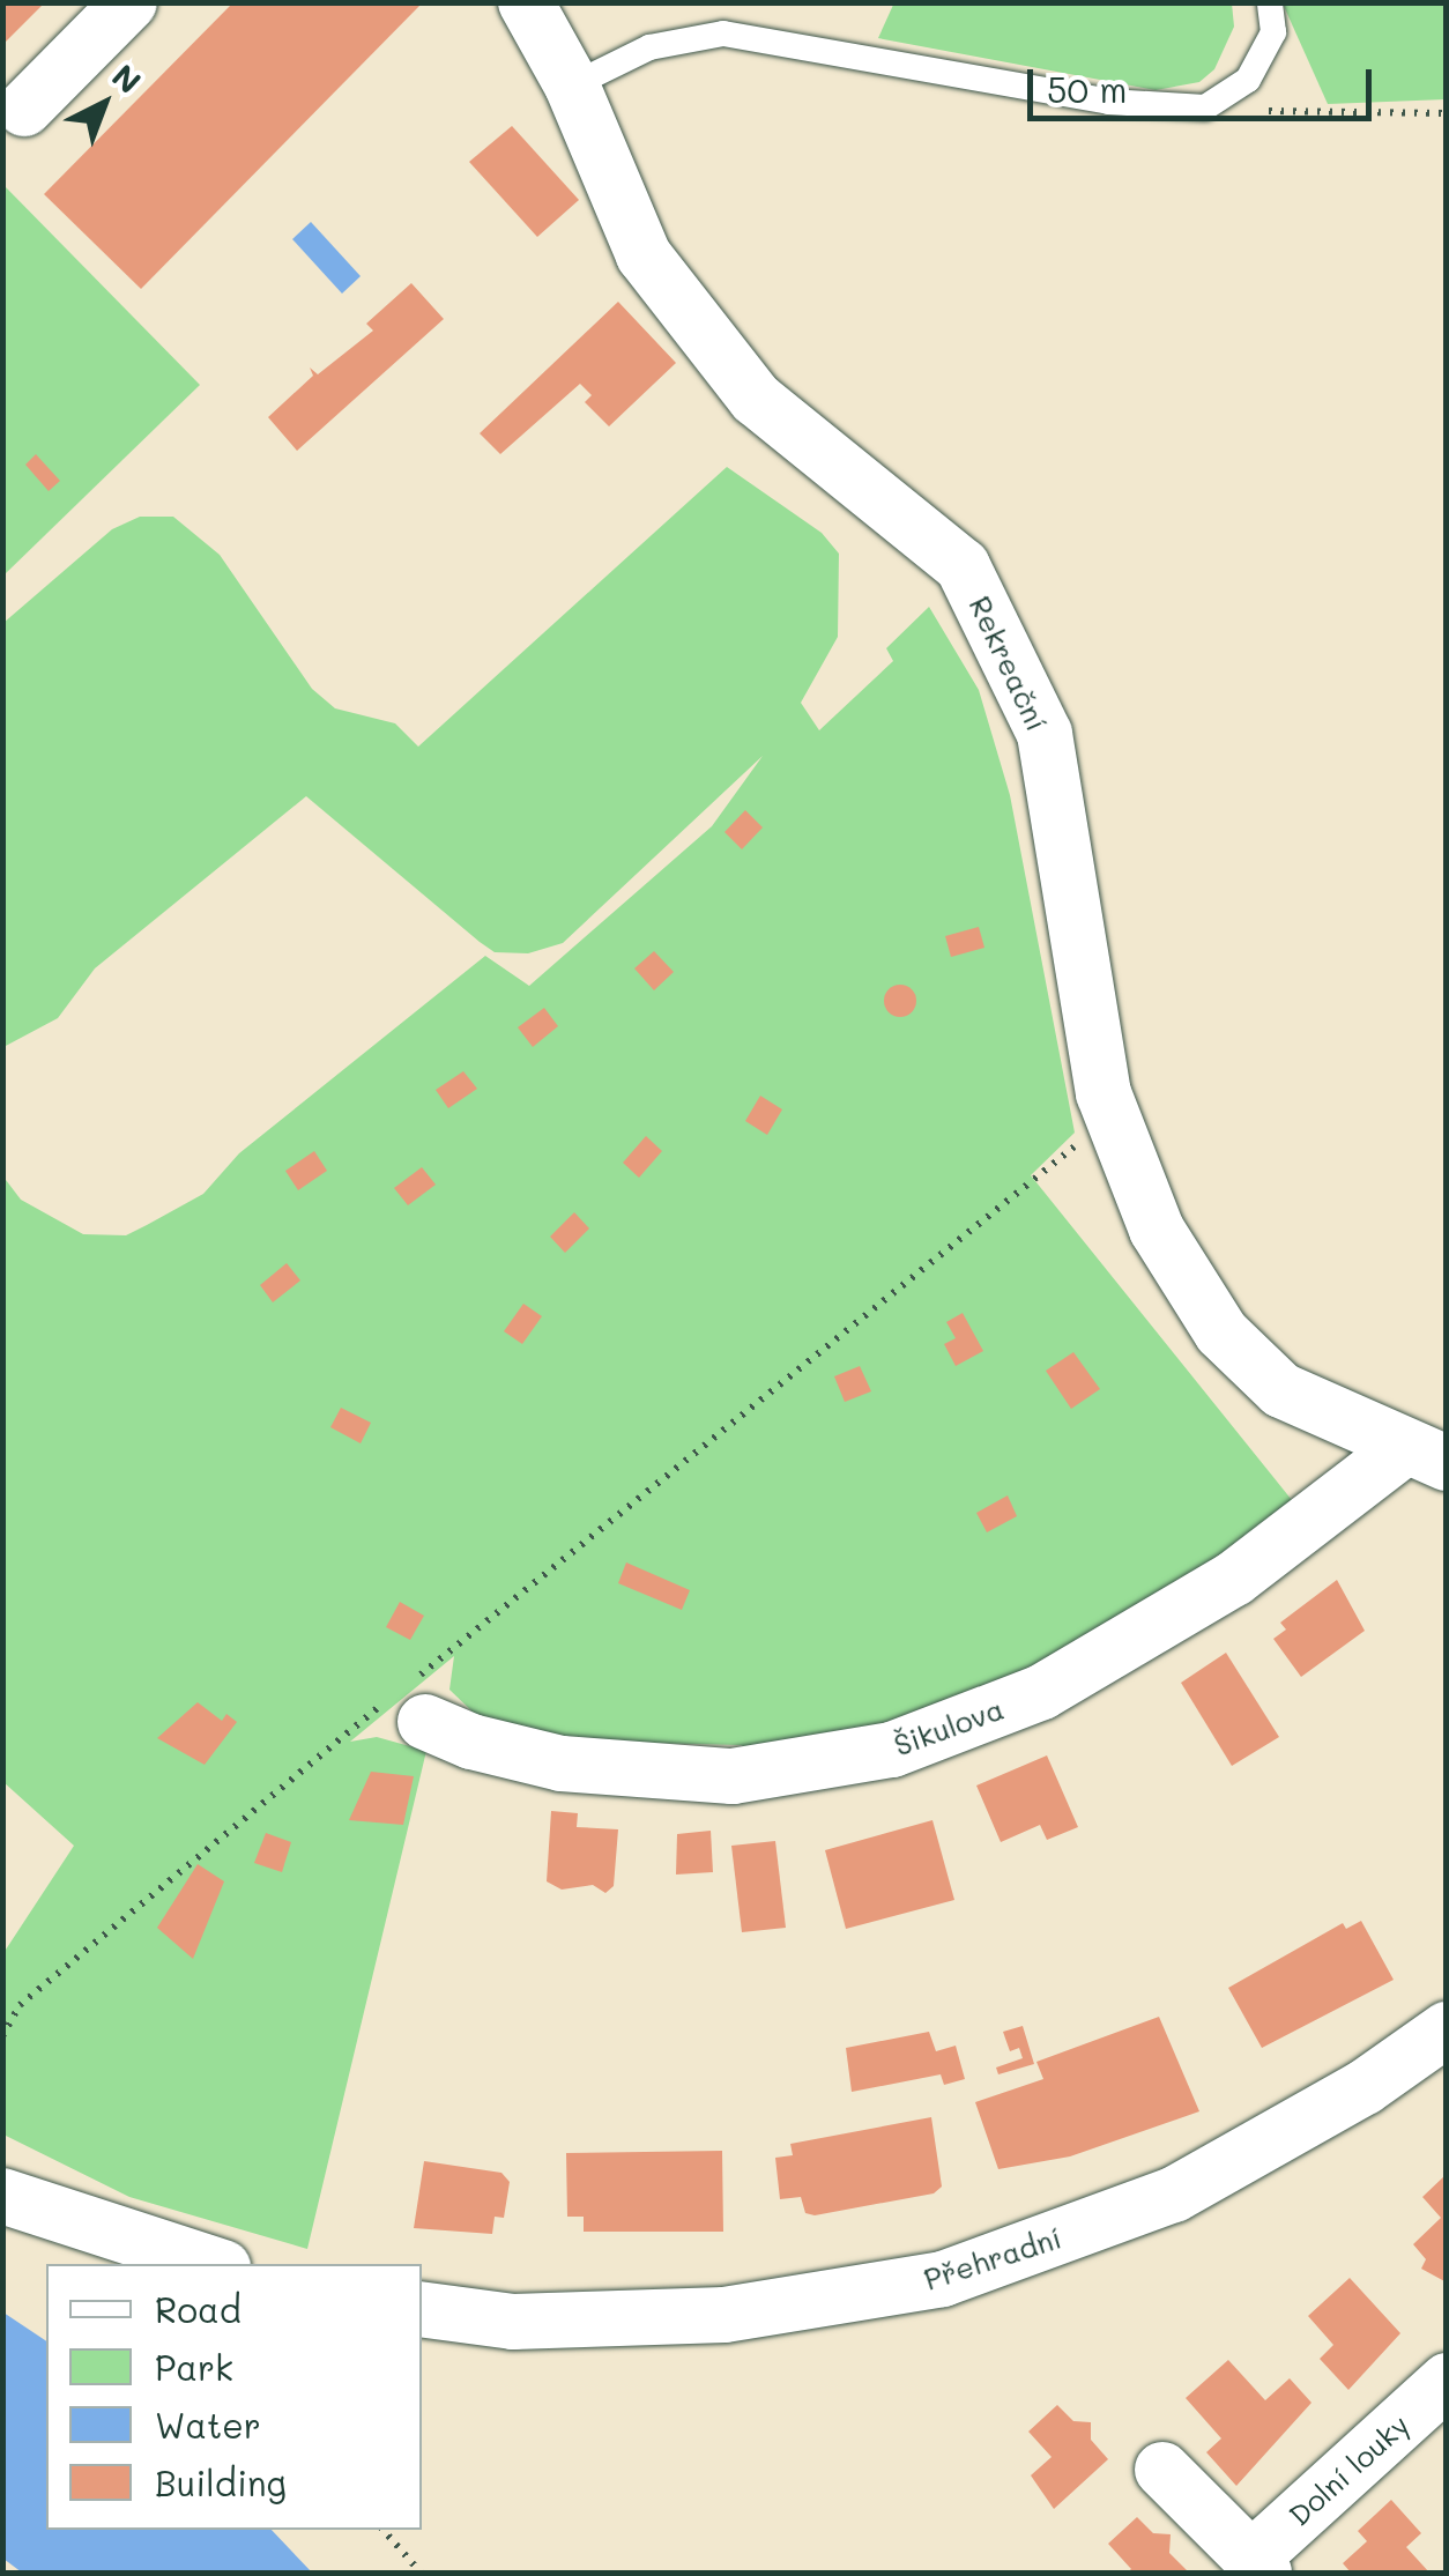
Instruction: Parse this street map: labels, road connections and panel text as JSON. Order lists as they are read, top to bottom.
{
  "streets": {
    "street": [
      "Rekreační",
      "Šikulova",
      "Přehradní",
      "Dolní louky"
    ]
  },
  "crossings": [
    ["Rekreační", "Šikulova"]
  ],
  "legend": [
    "Road",
    "Park",
    "Water",
    "Building"
  ],
  "scale_bar": "50 m",
  "north": "top right"
}
